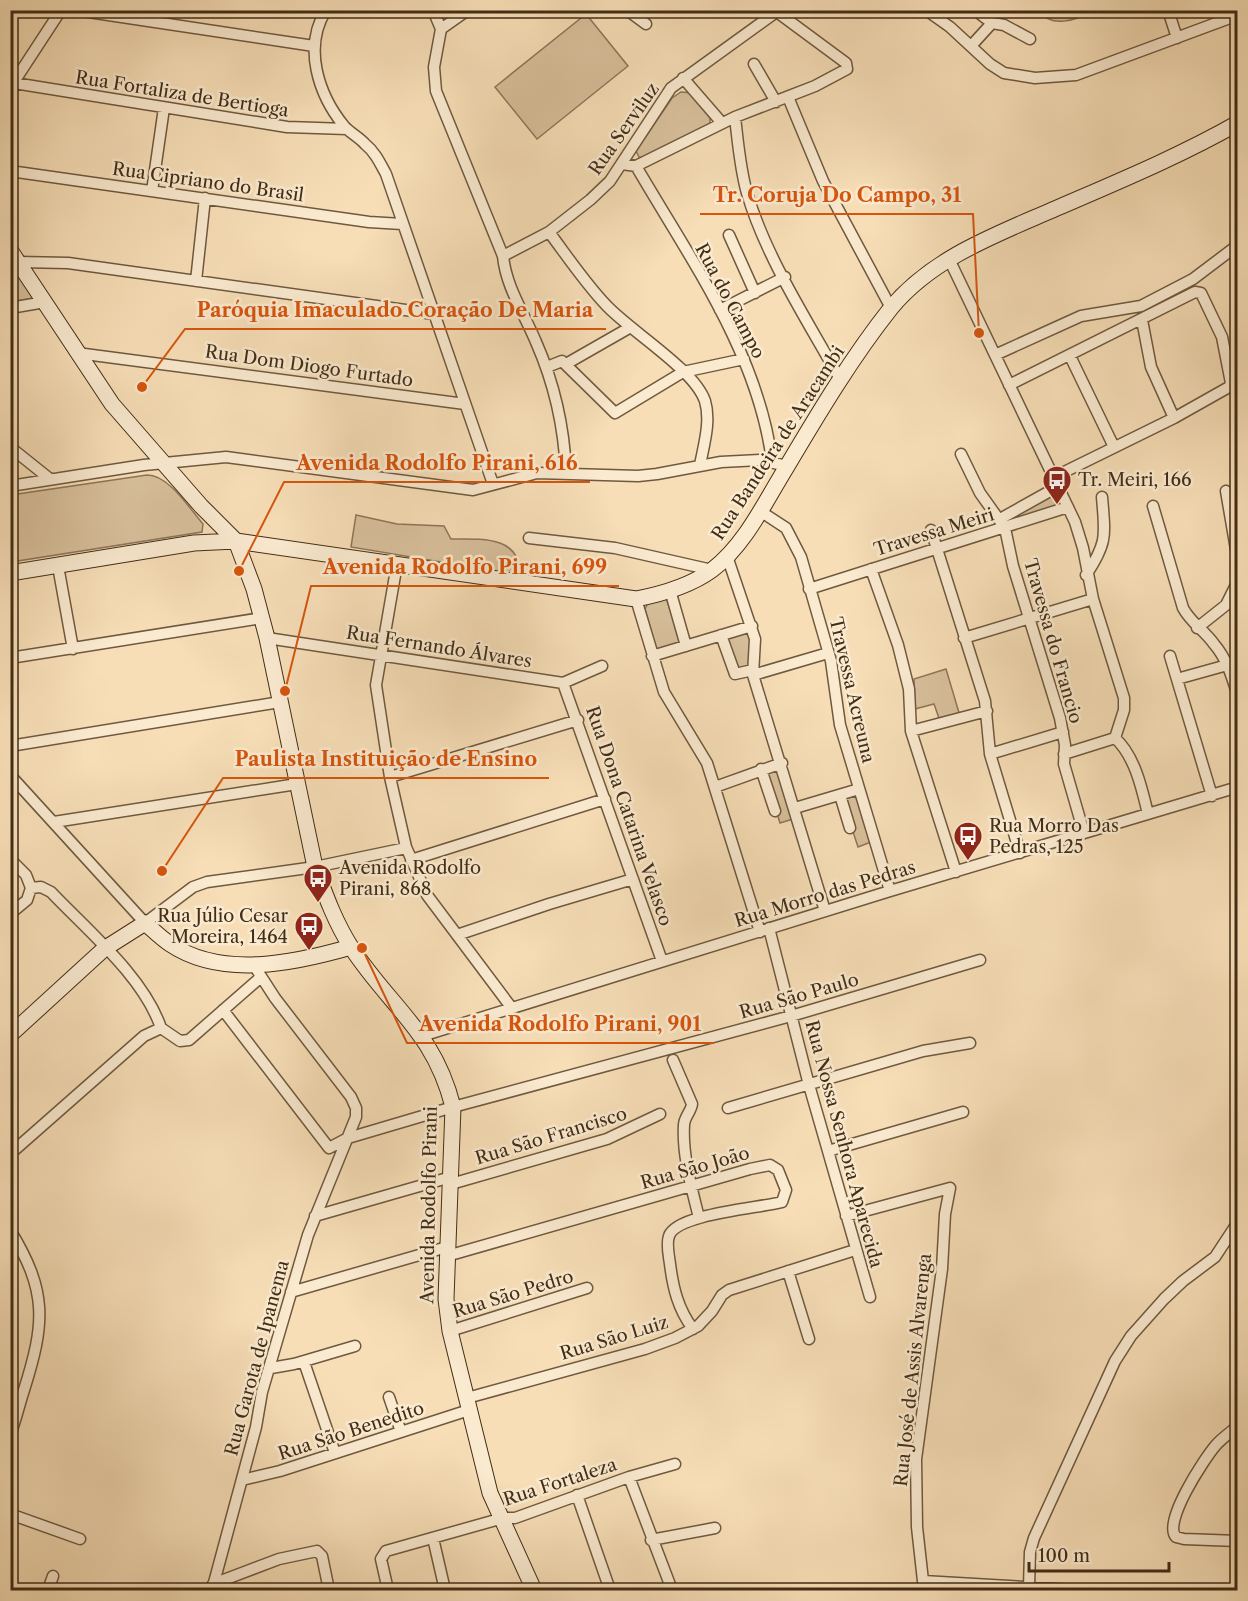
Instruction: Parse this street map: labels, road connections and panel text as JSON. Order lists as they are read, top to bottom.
{
  "streets": {
    "main road": ["Rua Bandeira de Aracambi", "Avenida Rodolfo Pirani"],
    "street": [
      "Rua Fortaliza de Bertioga",
      "Rua Serviluz",
      "Rua Cipriano do Brasil",
      "Rua do Campo",
      "Rua Dom Diogo Furtado",
      "Travessa Meiri",
      "Travessa do Francio",
      "Rua Fernando Álvares",
      "Travessa Acreuna",
      "Rua Dona Catarina Velasco",
      "Rua Morro das Pedras",
      "Rua São Paulo",
      "Rua São Francisco",
      "Rua Nossa Senhora Aparecida",
      "Rua São João",
      "Rua São Pedro",
      "Rua São Luiz",
      "Rua Garota de Ipanema",
      "Rua José de Assis Alvarenga",
      "Rua São Benedito",
      "Rua Fortaleza"
    ]
  },
  "crossings": [
    ["Rua do Campo", "Rua Bandeira de Aracambi"],
    ["Rua Dom Diogo Furtado", "Avenida Rodolfo Pirani"],
    ["Rua Bandeira de Aracambi", "Travessa Acreuna"],
    ["Rua Bandeira de Aracambi", "Rua Nossa Senhora Aparecida"],
    ["Rua Bandeira de Aracambi", "Avenida Rodolfo Pirani"],
    ["Travessa Meiri", "Travessa do Francio"],
    ["Travessa Meiri", "Travessa Acreuna"],
    ["Travessa do Francio", "Rua Morro das Pedras"],
    ["Rua Fernando Álvares", "Rua Dona Catarina Velasco"],
    ["Rua Fernando Álvares", "Avenida Rodolfo Pirani"],
    ["Travessa Acreuna", "Rua Morro das Pedras"],
    ["Rua Dona Catarina Velasco", "Rua Morro das Pedras"],
    ["Rua Morro das Pedras", "Rua Nossa Senhora Aparecida"],
    ["Rua Morro das Pedras", "Avenida Rodolfo Pirani"],
    ["Rua São Paulo", "Rua Nossa Senhora Aparecida"],
    ["Rua São Paulo", "Avenida Rodolfo Pirani"],
    ["Rua São Paulo", "Rua Garota de Ipanema"],
    ["Rua São Francisco", "Avenida Rodolfo Pirani"],
    ["Rua São Francisco", "Rua Garota de Ipanema"],
    ["Rua Nossa Senhora Aparecida", "Rua São Luiz"],
    ["Rua Nossa Senhora Aparecida", "Rua José de Assis Alvarenga"],
    ["Rua São João", "Avenida Rodolfo Pirani"],
    ["Rua São João", "Rua São Luiz"],
    ["Rua São João", "Rua Garota de Ipanema"],
    ["Avenida Rodolfo Pirani", "Rua São Pedro"],
    ["Avenida Rodolfo Pirani", "Rua São Luiz"],
    ["Avenida Rodolfo Pirani", "Rua São Benedito"],
    ["Avenida Rodolfo Pirani", "Rua Fortaleza"],
    ["Rua São Luiz", "Rua São Benedito"],
    ["Rua Garota de Ipanema", "Rua São Benedito"]
  ],
  "places": {
    "other": [
      "Tr. Coruja Do Campo, 31",
      "Paróquia Imaculado Coração De Maria",
      "Avenida Rodolfo Pirani, 616",
      "Avenida Rodolfo Pirani, 699",
      "Paulista Instituição de Ensino",
      "Avenida Rodolfo Pirani, 901"
    ],
    "bus stop": [
      "Tr. Meiri, 166",
      "Rua Morro Das Pedras, 125",
      "Avenida Rodolfo Pirani, 868",
      "Rua Júlio Cesar Moreira, 1464"
    ]
  },
  "scale_bar": "100 m"
}
